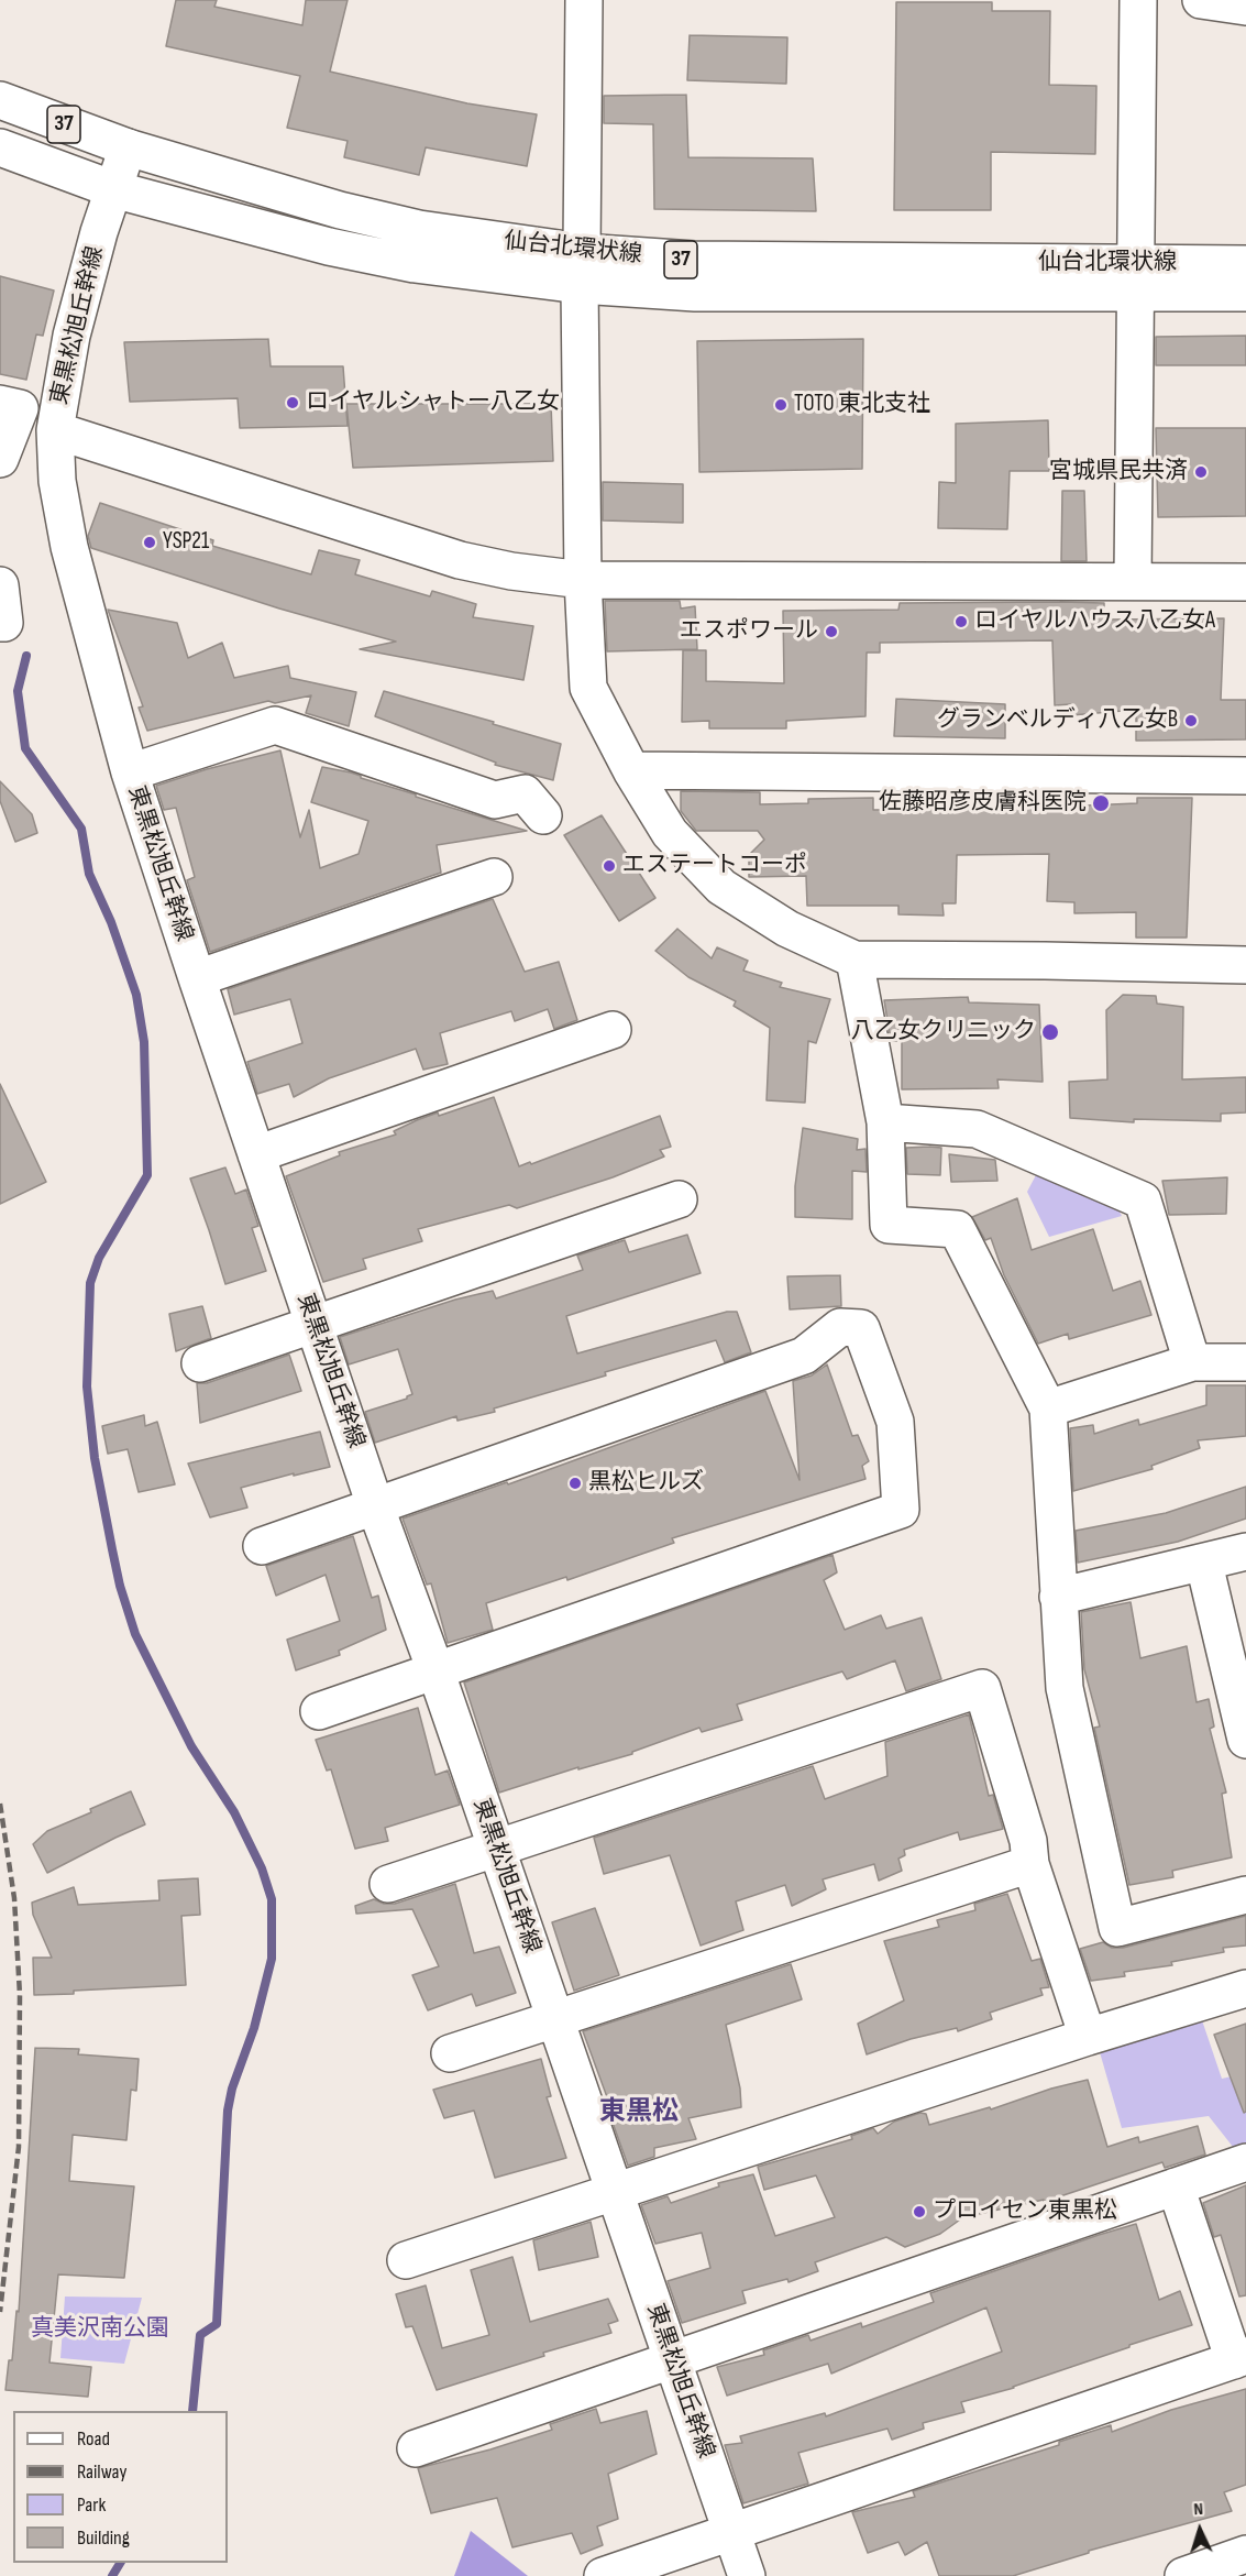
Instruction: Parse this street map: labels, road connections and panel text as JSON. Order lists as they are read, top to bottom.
{
  "streets": {
    "street": ["37", "仙台北環状線", "東黒松旭丘幹線"]
  },
  "crossings": [
    ["仙台北環状線", "東黒松旭丘幹線"]
  ],
  "districts": ["東黒松"],
  "parks": ["真美沢南公園"],
  "places": [
    "ロイヤルシャトー八乙女",
    "TOTO 東北支社",
    "宮城県民共済",
    "YSP21",
    "ロイヤルハウス八乙女A",
    "エスポワール",
    "グランベルディ八乙女B",
    "佐藤昭彦皮膚科医院",
    "エステートコーポ",
    "八乙女クリニック",
    "黒松ヒルズ",
    "プロイセン東黒松"
  ],
  "legend": [
    "Road",
    "Railway",
    "Park",
    "Building"
  ],
  "north": "top"
}
